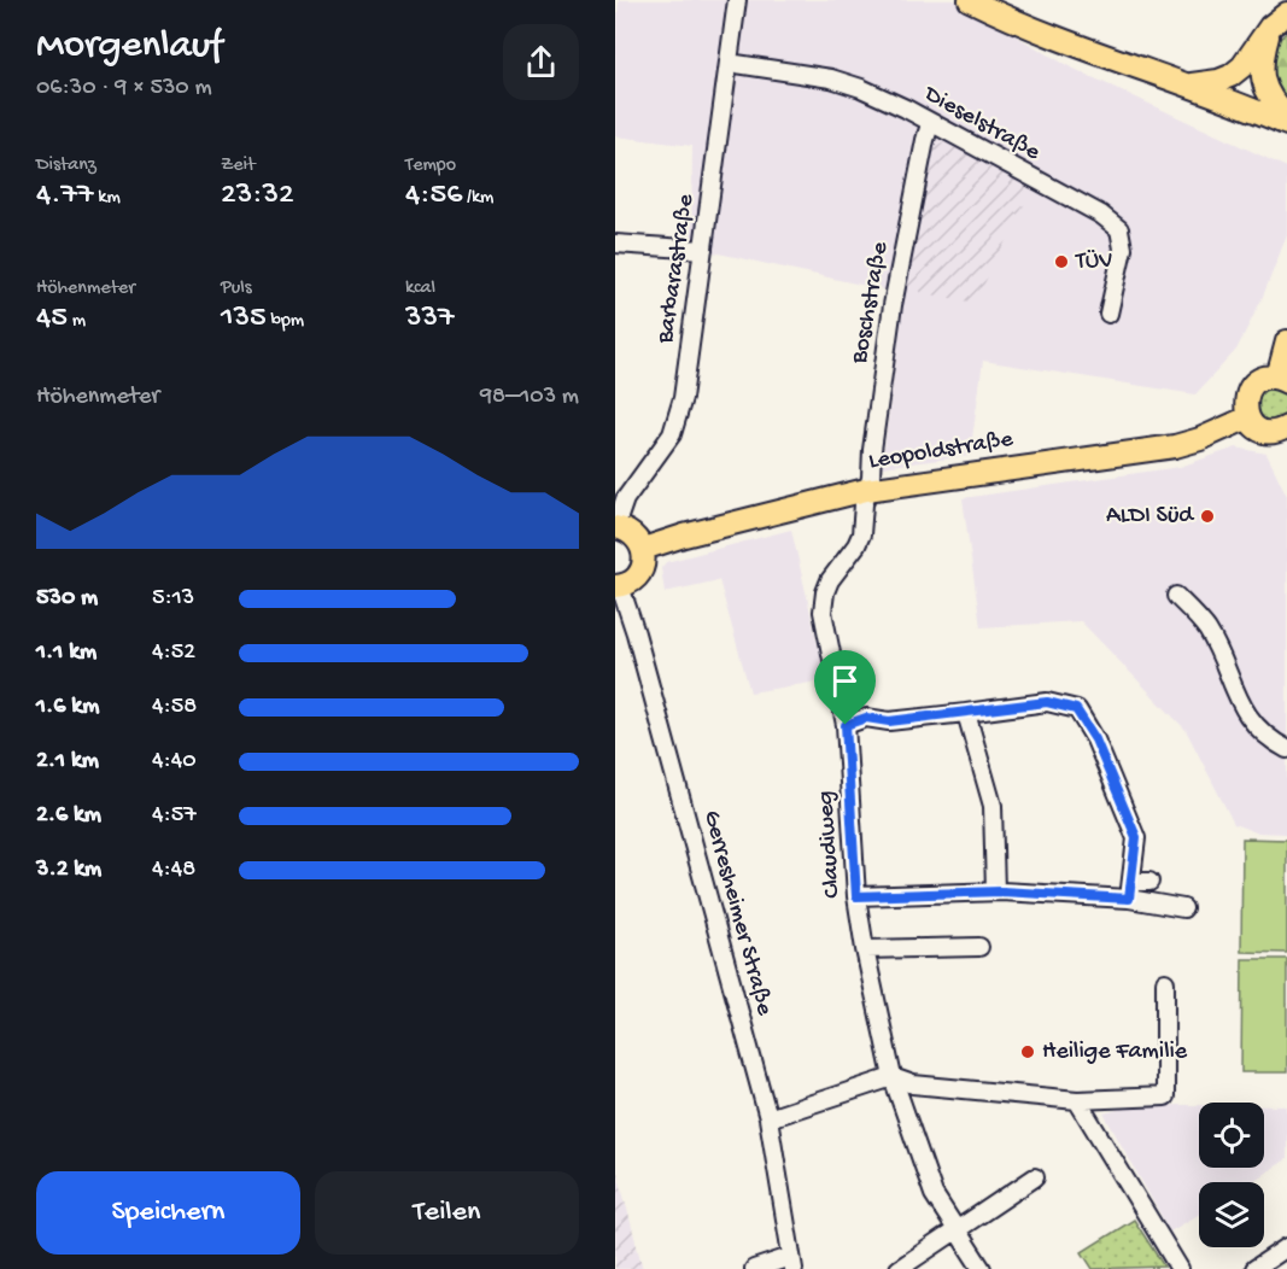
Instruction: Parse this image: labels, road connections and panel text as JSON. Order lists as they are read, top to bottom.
{
  "streets": {
    "main road": ["Leopoldstraße"],
    "street": [
      "Dieselstraße",
      "Barbarastraße",
      "Boschstraße",
      "Claudiweg",
      "Gerresheimer Straße"
    ]
  },
  "crossings": [
    ["Dieselstraße", "Barbarastraße"],
    ["Dieselstraße", "Boschstraße"],
    ["Boschstraße", "Leopoldstraße"],
    ["Boschstraße", "Claudiweg"],
    ["Leopoldstraße", "Claudiweg"]
  ],
  "places": ["TÜV", "ALDI Süd", "Heilige Familie"],
  "page": {
    "heading": ["Morgenlauf", "06:30 · 9 × 530 m"],
    "stats": [
      ["Distanz", "4.77 km"],
      ["Zeit", "23:32"],
      ["Tempo", "4:56 /km"],
      ["Höhenmeter", "45 m"],
      ["Puls", "135 bpm"],
      ["kcal", "337"]
    ],
    "chart": ["Höhenmeter", "98–103 m"],
    "list": [
      {
        "name": "530 m",
        "note": "5:13"
      },
      {
        "name": "1.1 km",
        "note": "4:52"
      },
      {
        "name": "1.6 km",
        "note": "4:58"
      },
      {
        "name": "2.1 km",
        "note": "4:40"
      },
      {
        "name": "2.6 km",
        "note": "4:57"
      },
      {
        "name": "3.2 km",
        "note": "4:48"
      }
    ],
    "buttons": ["Speichern", "Teilen"]
  }
}
